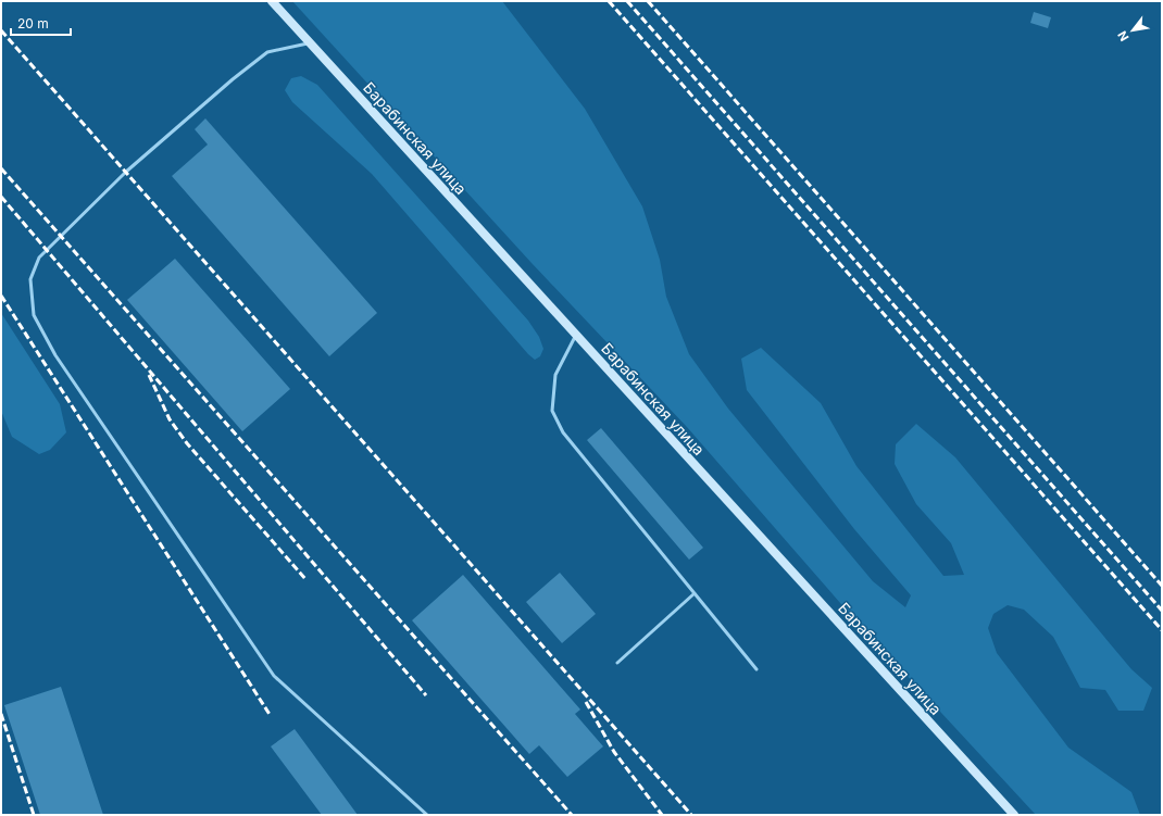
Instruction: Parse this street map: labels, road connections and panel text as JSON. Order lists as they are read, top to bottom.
{
  "streets": {
    "main road": ["Барабинская улица"]
  },
  "scale_bar": "20 m",
  "north": "bottom left"
}
